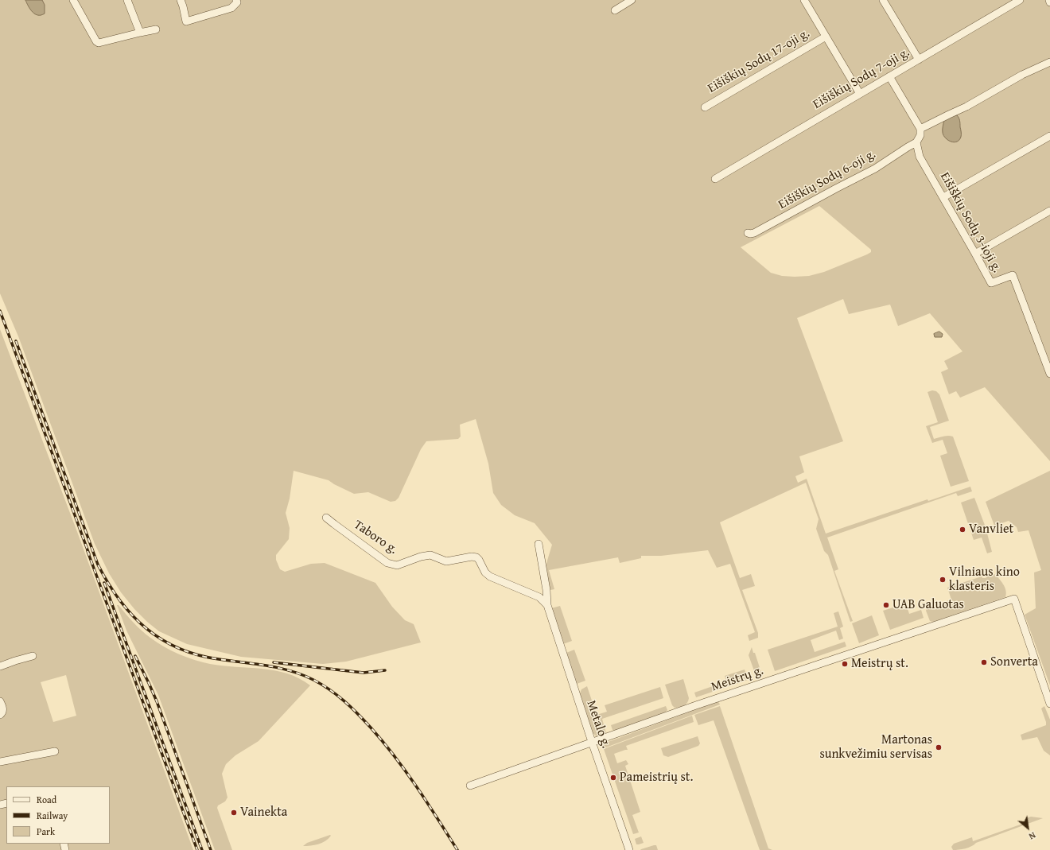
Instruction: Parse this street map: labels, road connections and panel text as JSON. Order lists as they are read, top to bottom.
{
  "streets": {
    "street": [
      "Eišiškių Sodų 17-oji g.",
      "Eišiškių Sodų 7-oji g.",
      "Eišiškių Sodų 6-oji g.",
      "Eišiškių Sodų 3-ioji g.",
      "Taboro g.",
      "Meistrų g.",
      "Metalo g."
    ]
  },
  "crossings": [
    ["Eišiškių Sodų 6-oji g.", "Eišiškių Sodų 3-ioji g."],
    ["Taboro g.", "Metalo g."],
    ["Meistrų g.", "Metalo g."]
  ],
  "places": [
    "Vanvliet",
    "Vilniaus kino klasteris",
    "UAB Galuotas",
    "Sonverta",
    "Meistrų st.",
    "Martonas sunkvežimiu servisas",
    "Pameistrių st.",
    "Vainekta"
  ],
  "legend": ["Road", "Railway", "Park"],
  "north": "bottom right"
}
